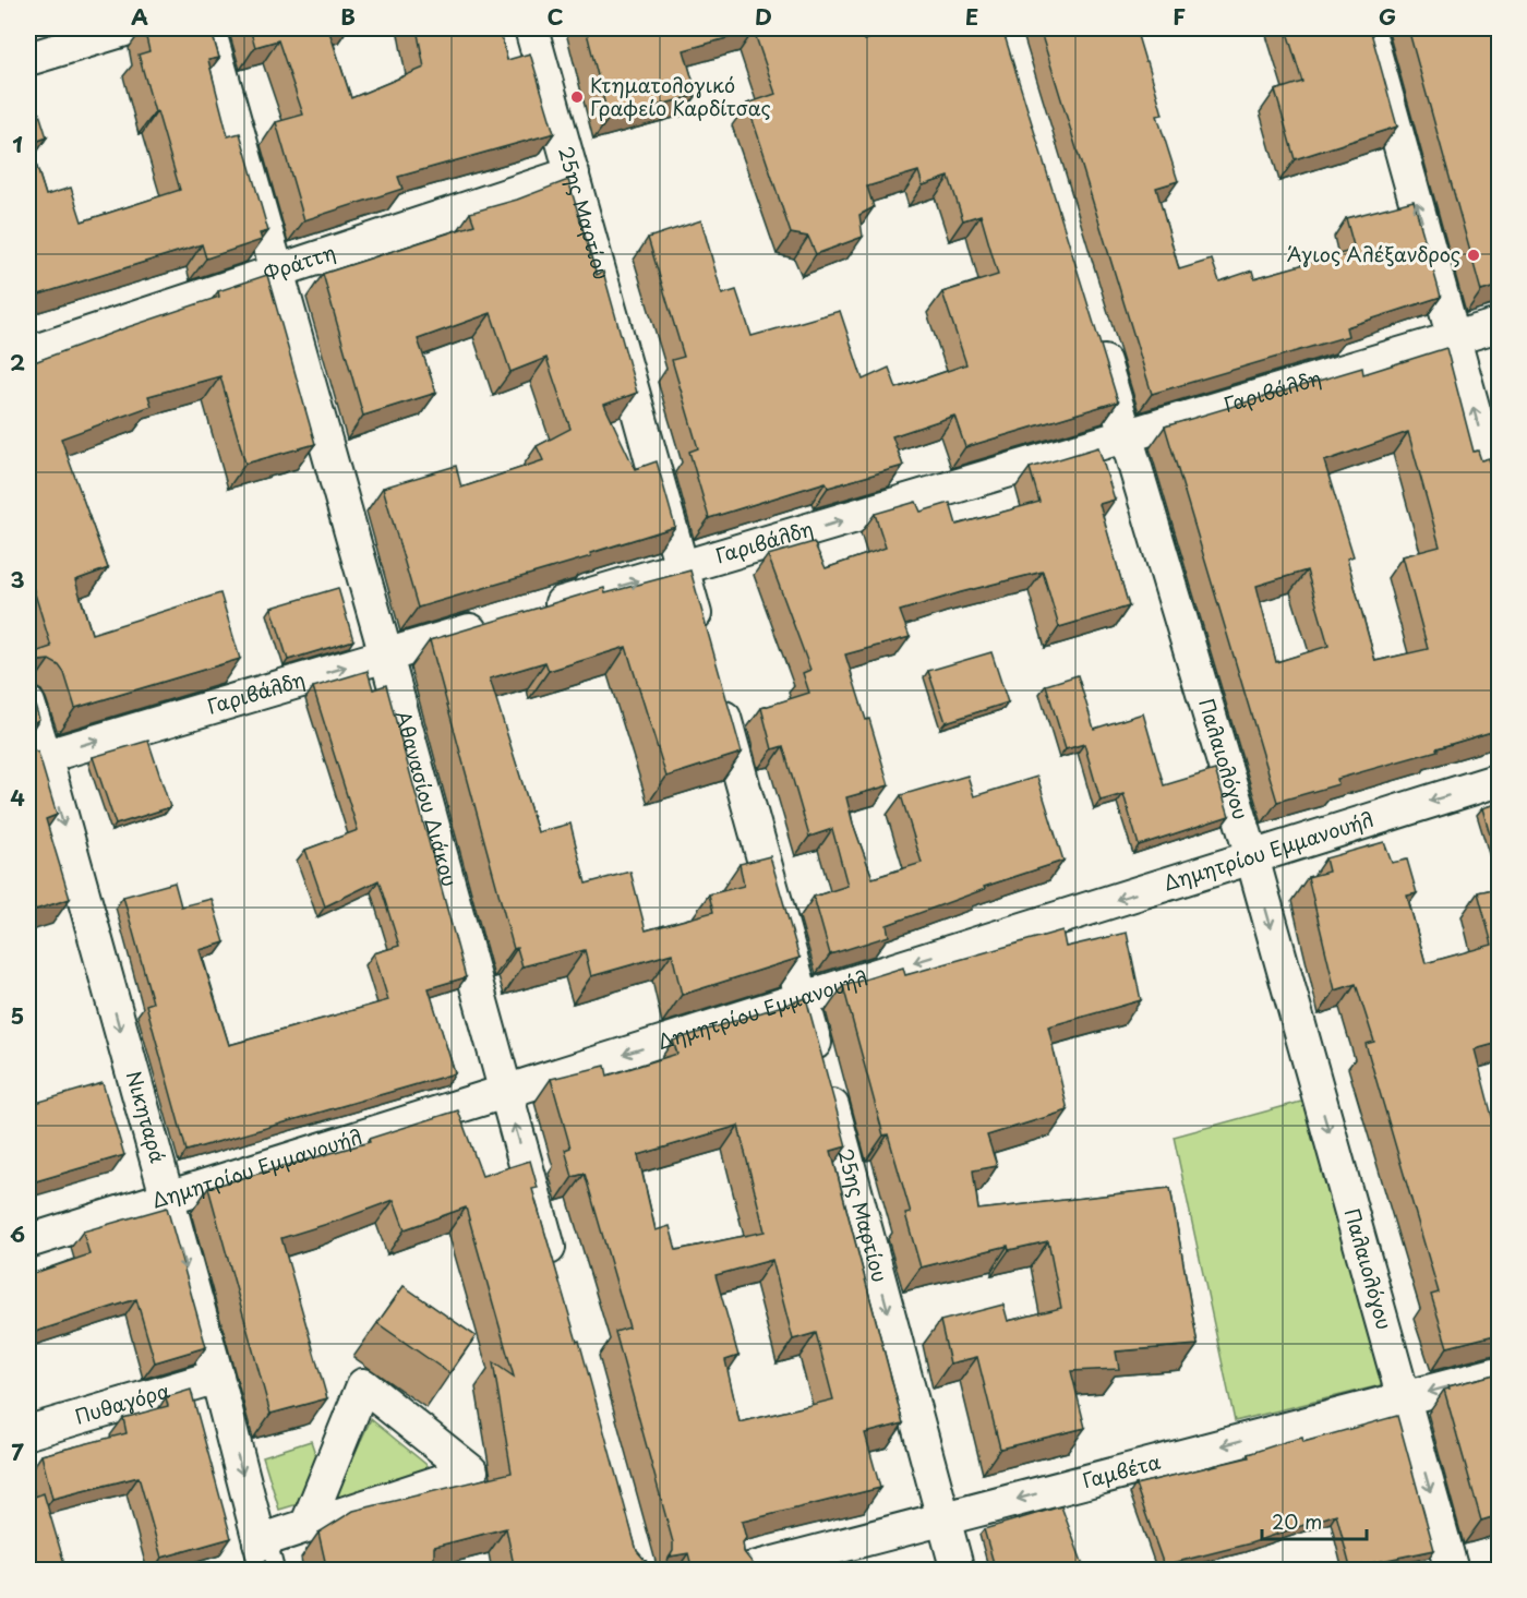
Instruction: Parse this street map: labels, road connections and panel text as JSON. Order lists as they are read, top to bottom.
{
  "streets": {
    "street": [
      "25ης Μαρτίου",
      "Φράττη",
      "Γαριβάλδη",
      "Παλαιολόγου",
      "Αθανασίου Διάκου",
      "Δημητρίου Εμμανουήλ",
      "Νικηταρά",
      "Πυθαγόρα",
      "Γαμβέτα"
    ]
  },
  "crossings": [
    ["25ης Μαρτίου", "Φράττη"],
    ["25ης Μαρτίου", "Γαριβάλδη"],
    ["25ης Μαρτίου", "Δημητρίου Εμμανουήλ"],
    ["25ης Μαρτίου", "Γαμβέτα"],
    ["Φράττη", "Αθανασίου Διάκου"],
    ["Γαριβάλδη", "Παλαιολόγου"],
    ["Γαριβάλδη", "Αθανασίου Διάκου"],
    ["Γαριβάλδη", "Νικηταρά"],
    ["Παλαιολόγου", "Δημητρίου Εμμανουήλ"],
    ["Παλαιολόγου", "Γαμβέτα"],
    ["Αθανασίου Διάκου", "Δημητρίου Εμμανουήλ"],
    ["Δημητρίου Εμμανουήλ", "Νικηταρά"],
    ["Νικηταρά", "Πυθαγόρα"]
  ],
  "one_way": [
    "Γαριβάλδη",
    "Παλαιολόγου",
    "Δημητρίου Εμμανουήλ",
    "Νικηταρά",
    "Γαμβέτα"
  ],
  "places": ["Κτηματολογικό Γραφείο Καρδίτσας", "Άγιος Αλέξανδρος"],
  "scale_bar": "20 m",
  "grid": {
    "columns": [
      "A",
      "B",
      "C",
      "D",
      "E",
      "F",
      "G"
    ],
    "rows": [
      "1",
      "2",
      "3",
      "4",
      "5",
      "6",
      "7"
    ]
  }
}
